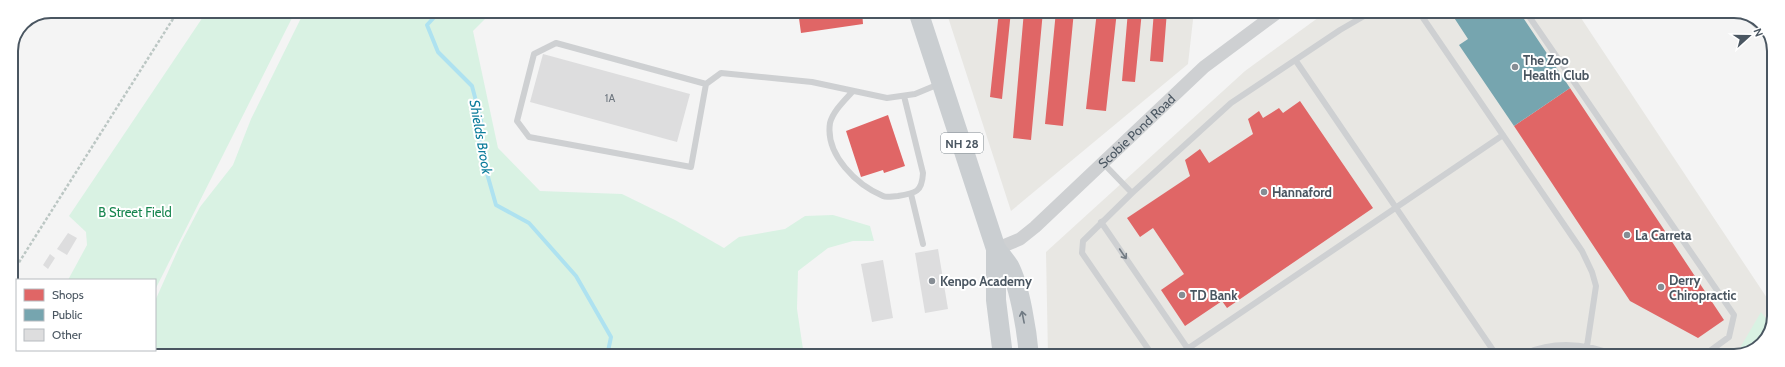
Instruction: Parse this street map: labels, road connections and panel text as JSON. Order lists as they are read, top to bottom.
{
  "streets": {
    "main road": ["NH 28"],
    "street": ["Scobie Pond Road"]
  },
  "crossings": [
    ["Scobie Pond Road", "NH 28"]
  ],
  "water": ["Shields Brook"],
  "parks": ["B Street Field"],
  "places": [
    "The Zoo Health Club",
    "Hannaford",
    "La Carreta",
    "Kenpo Academy",
    "Derry Chiropractic",
    "TD Bank"
  ],
  "house_numbers": ["1A"],
  "legend": ["Shops", "Public", "Other"],
  "north": "right"
}
